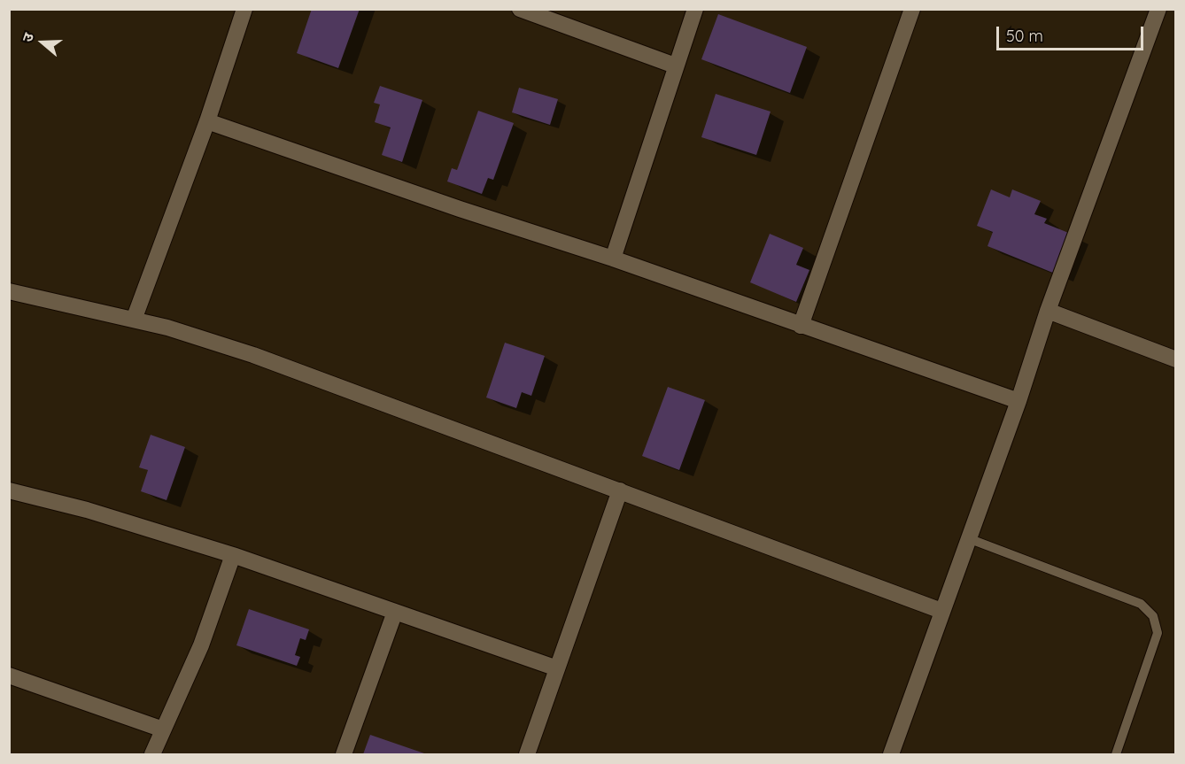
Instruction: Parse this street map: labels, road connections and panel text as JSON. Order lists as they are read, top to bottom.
{
  "scale_bar": "50 m",
  "north": "left"
}
